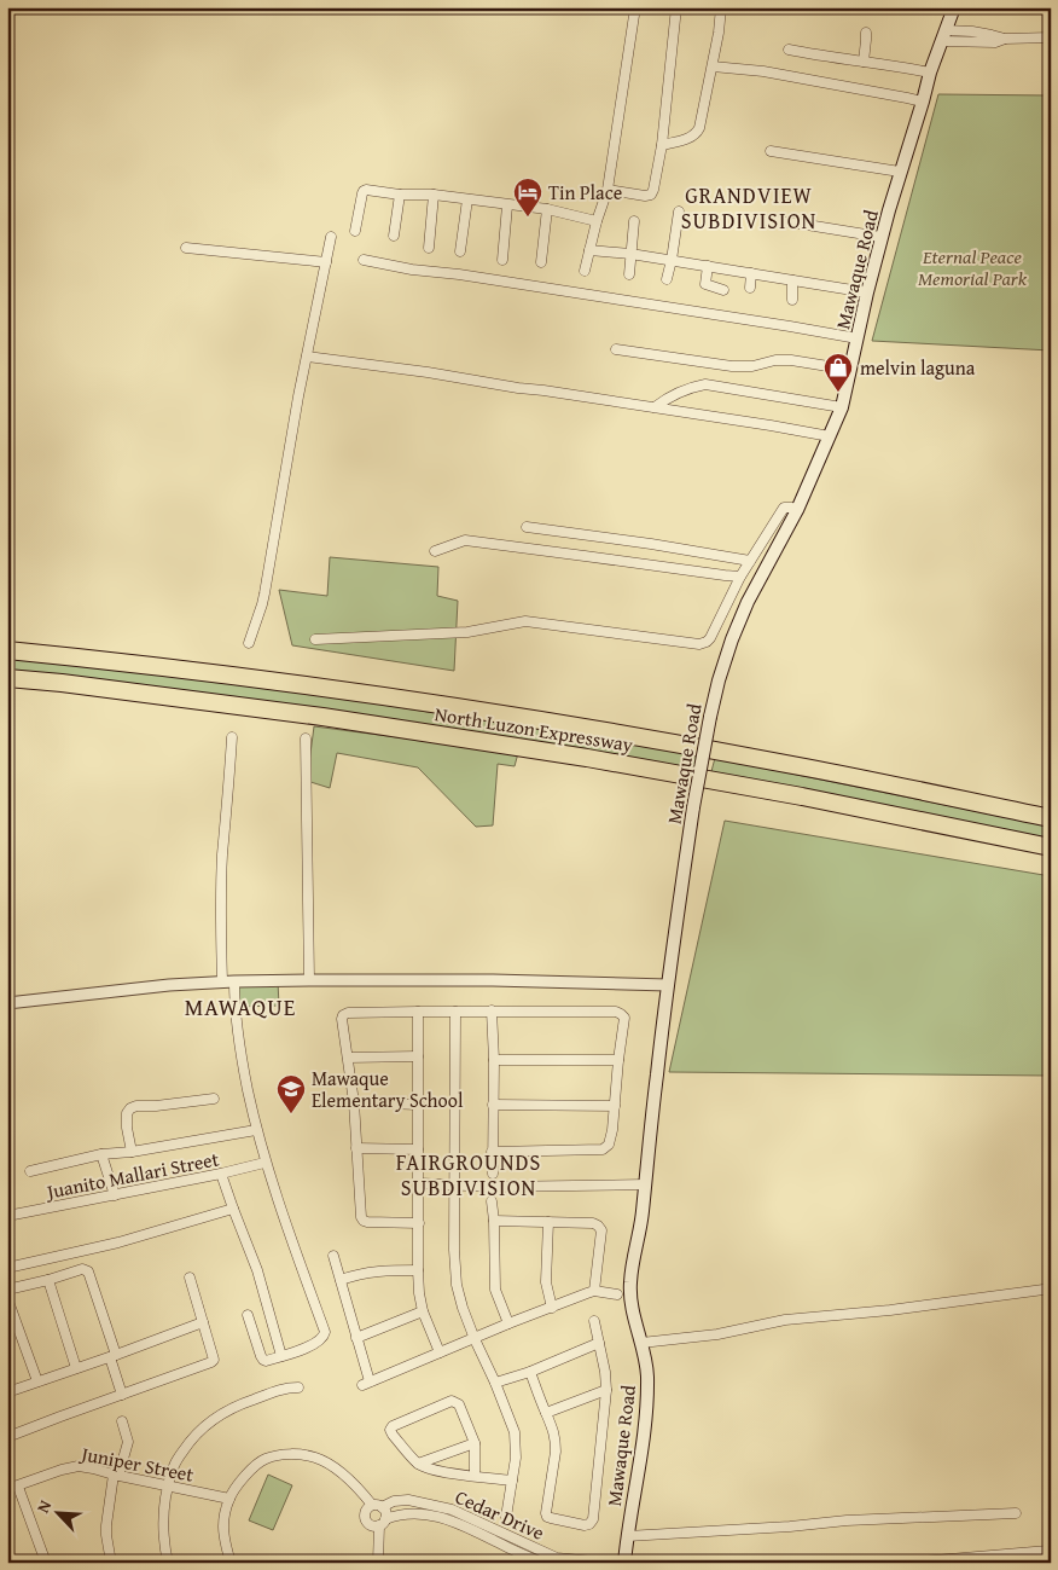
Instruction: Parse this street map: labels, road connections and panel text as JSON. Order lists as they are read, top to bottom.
{
  "streets": {
    "highway": ["North Luzon Expressway"],
    "main road": ["Mawaque Road"],
    "street": ["Juanito Mallari Street", "Juniper Street", "Cedar Drive"]
  },
  "districts": ["GRANDVIEW SUBDIVISION", "MAWAQUE", "FAIRGROUNDS SUBDIVISION"],
  "parks": ["Eternal Peace Memorial Park"],
  "places": {
    "hotel": ["Tin Place"],
    "shop": ["melvin laguna"],
    "school or university": ["Mawaque Elementary School"]
  },
  "north": "top left"
}
